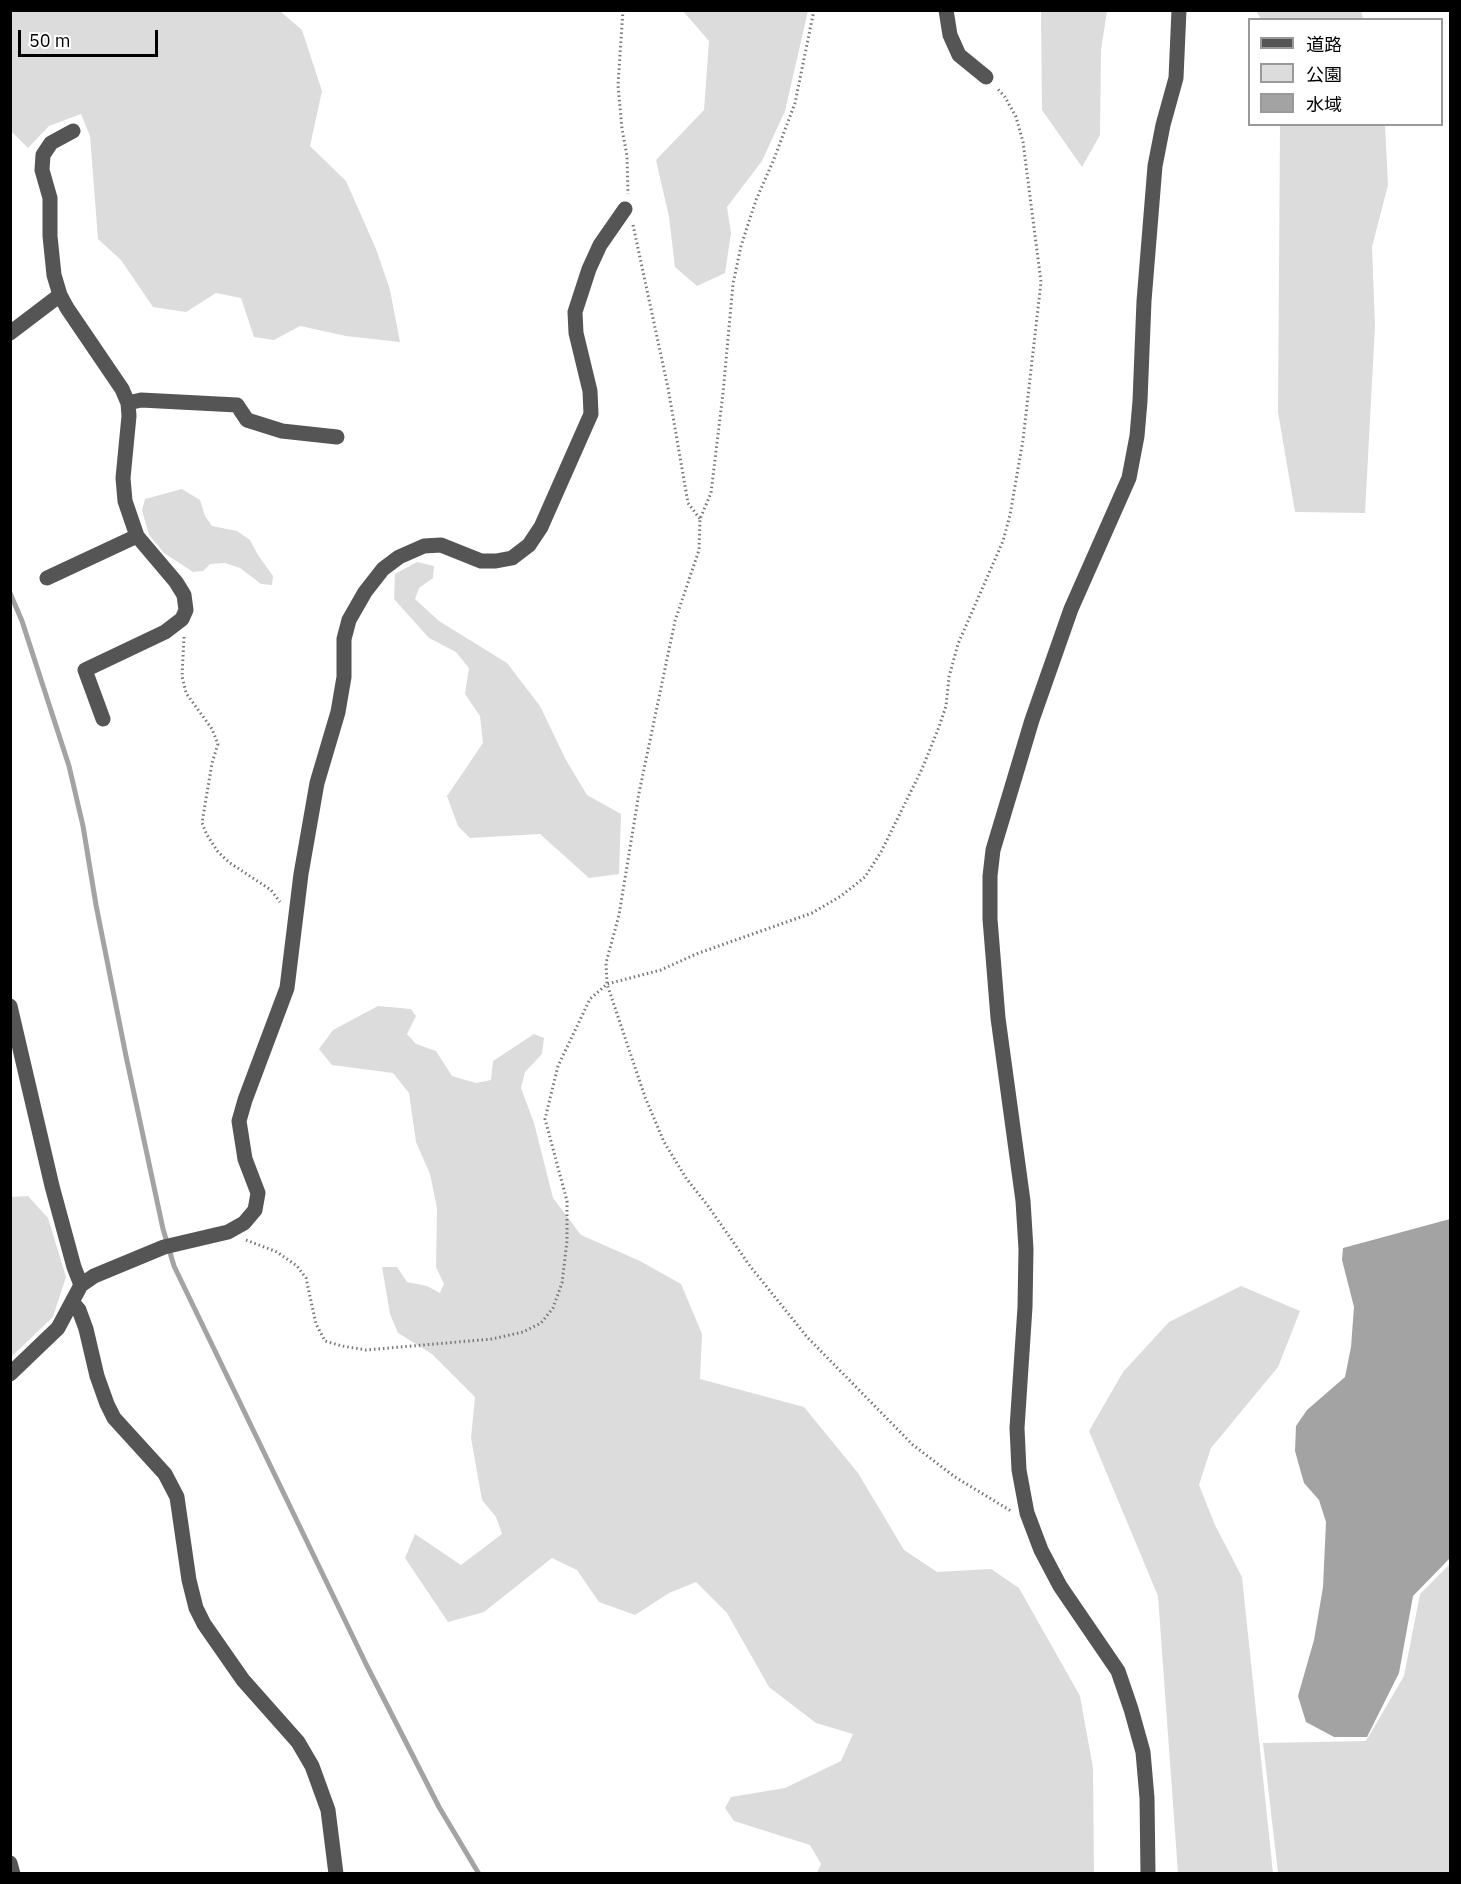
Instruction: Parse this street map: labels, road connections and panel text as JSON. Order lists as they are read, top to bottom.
{
  "legend": ["道路", "公園", "水域"],
  "scale_bar": "50 m"
}
